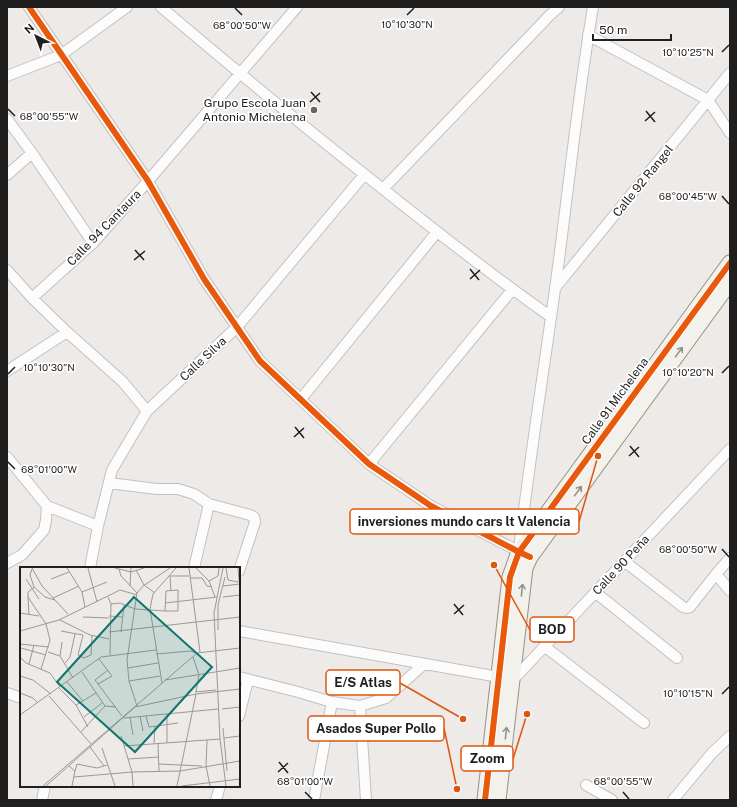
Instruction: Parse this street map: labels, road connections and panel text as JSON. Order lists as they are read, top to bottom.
{
  "streets": {
    "street": [
      "Calle 92 Rangel",
      "Calle 94 Cantaura",
      "Calle Silva",
      "Calle 91 Michelena",
      "Calle 90 Peña"
    ]
  },
  "places": [
    "Grupo Escola Juan Antonio Michelena",
    "inversiones mundo cars lt Valencia",
    "BOD",
    "Zoom",
    "E/S Atlas",
    "Asados Super Pollo"
  ],
  "scale_bar": "50 m",
  "north": "top left",
  "coordinates": [
    "10°10'30\"N",
    "68°00'50\"W",
    "10°10'25\"N",
    "68°00'55\"W",
    "68°00'45\"W",
    "10°10'20\"N",
    "68°01'00\"W",
    "10°10'15\"N"
  ]
}
